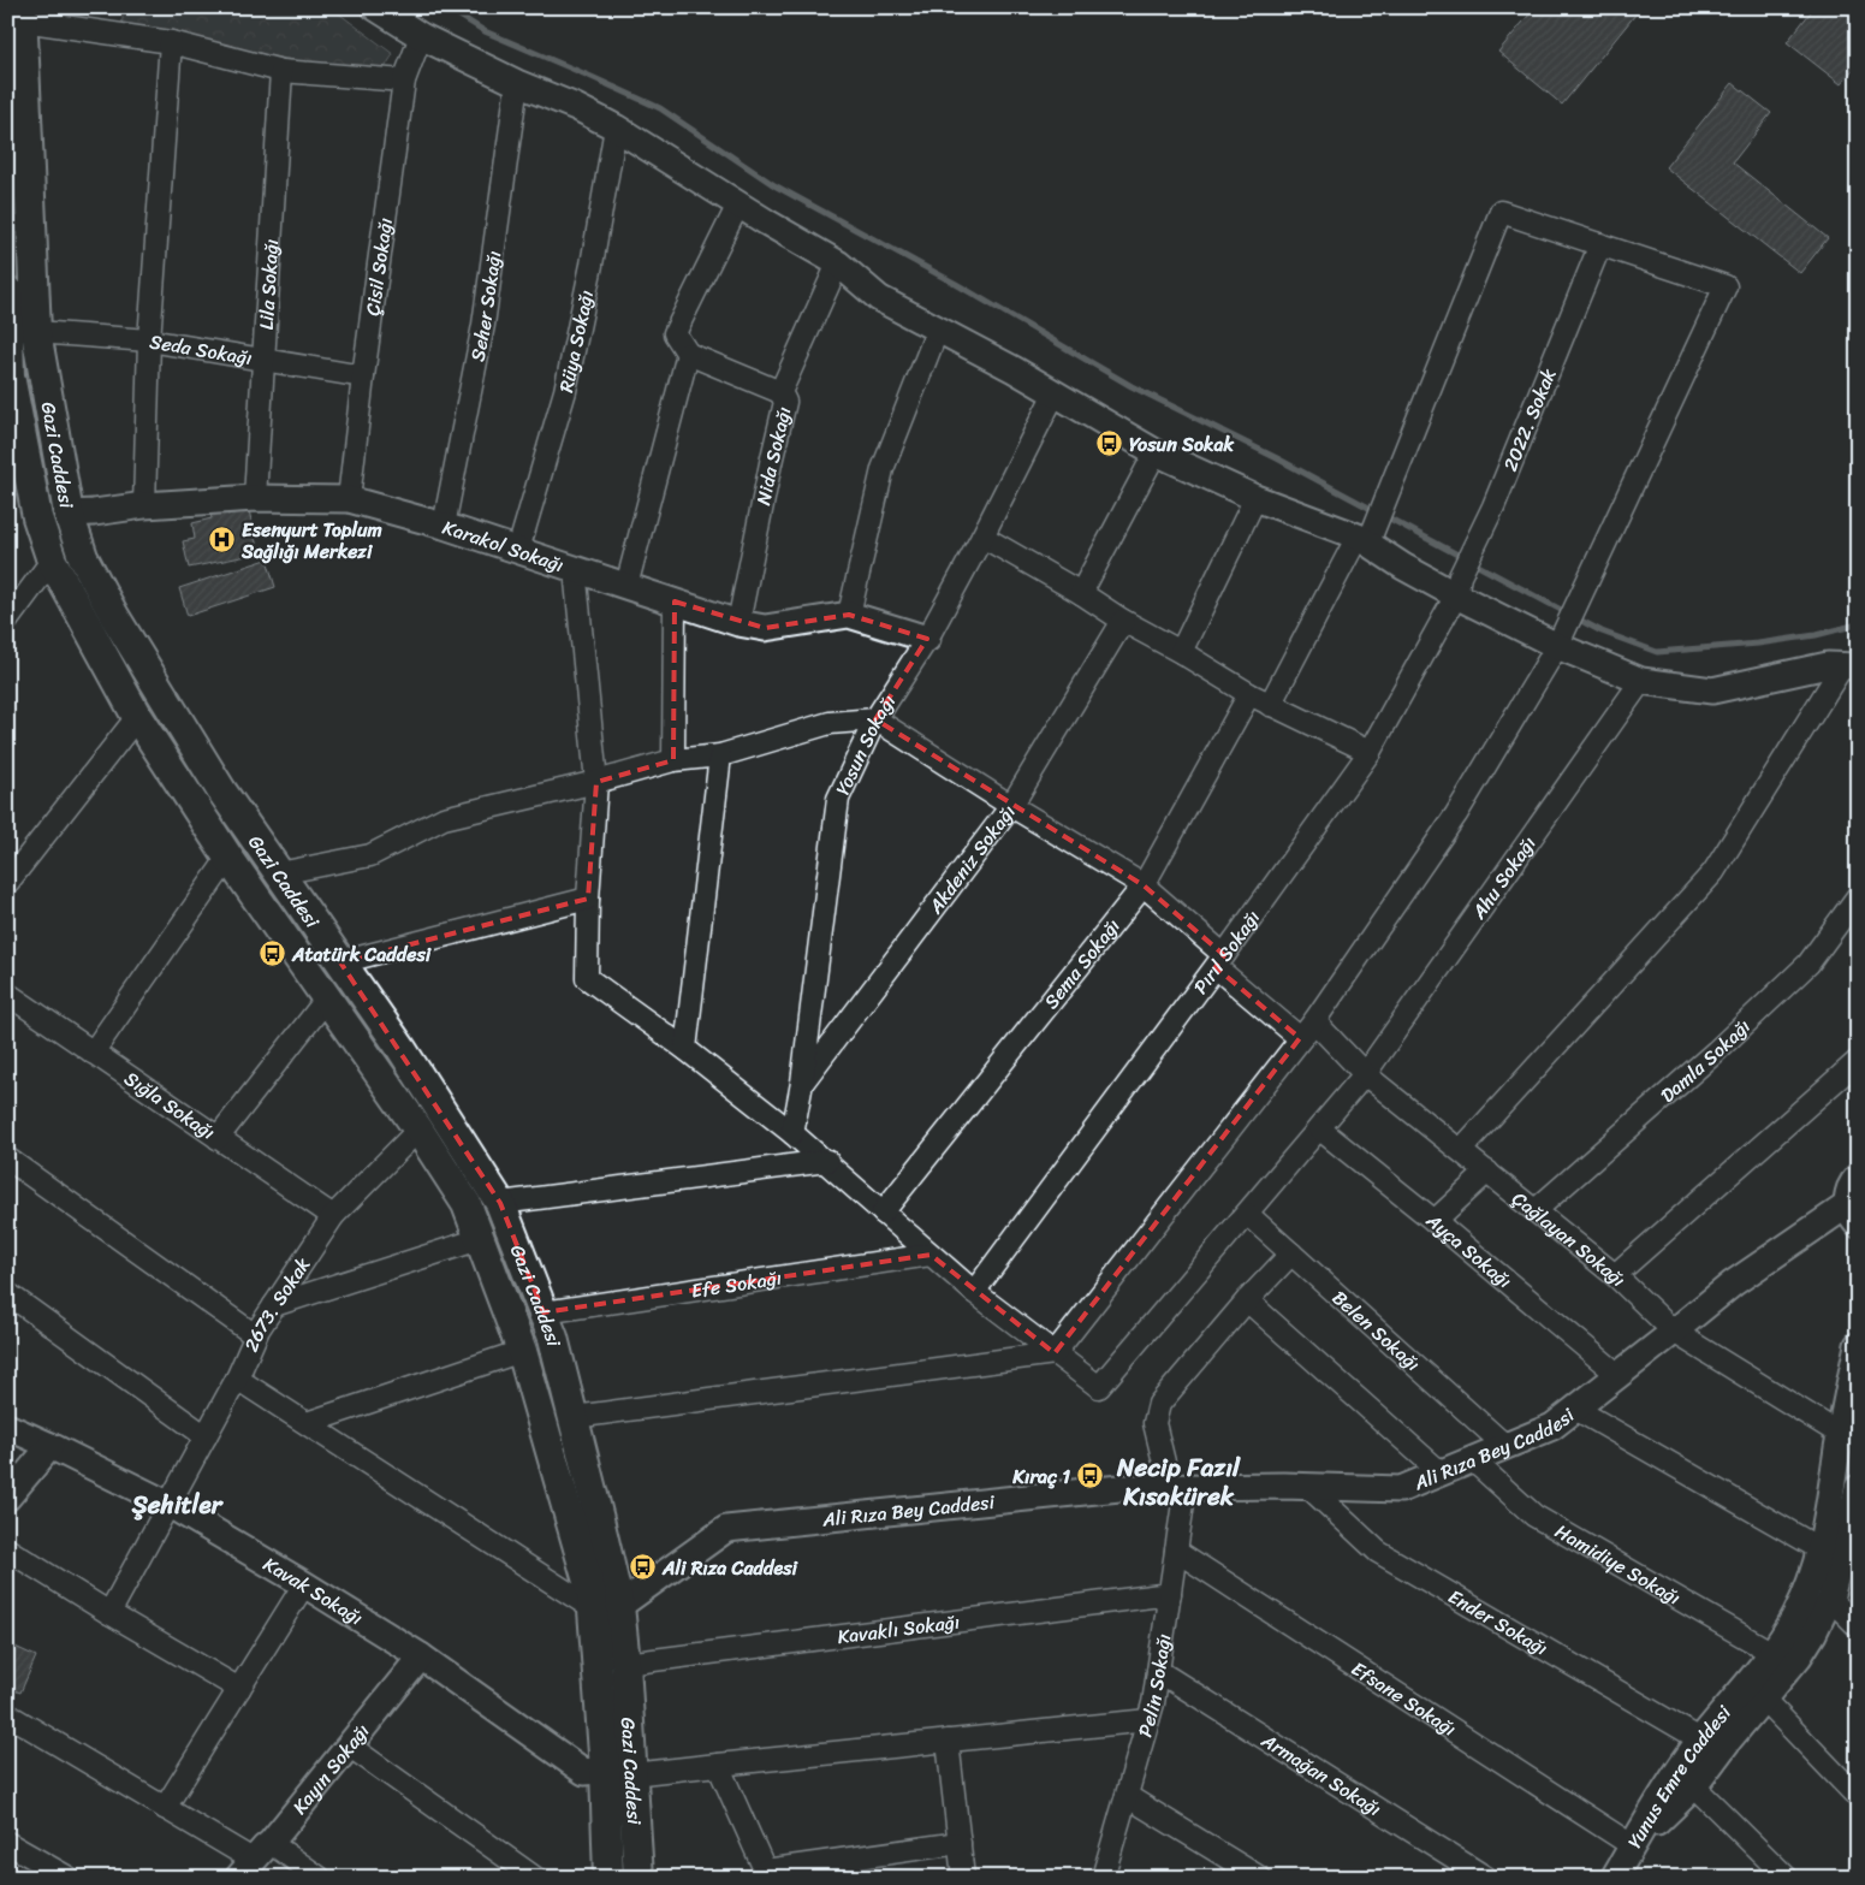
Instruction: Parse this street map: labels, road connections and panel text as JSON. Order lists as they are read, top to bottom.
{
  "streets": {
    "main road": ["Gazi Caddesi"],
    "street": [
      "Çisil Sokağı",
      "Lila Sokağı",
      "Seher Sokağı",
      "Rüya Sokağı",
      "Seda Sokağı",
      "2022. Sokak",
      "Nida Sokağı",
      "Karakol Sokağı",
      "Yosun Sokağı",
      "Akdeniz Sokağı",
      "Ahu Sokağı",
      "Pırıl Sokağı",
      "Sema Sokağı",
      "Damla Sokağı",
      "Sığla Sokağı",
      "Çağlayan Sokağı",
      "Ayça Sokağı",
      "Efe Sokağı",
      "2673. Sokak",
      "Belen Sokağı",
      "Ali Rıza Bey Caddesi",
      "Hamidiye Sokağı",
      "Kavak Sokağı",
      "Ender Sokağı",
      "Kavaklı Sokağı",
      "Pelin Sokağı",
      "Efsane Sokağı",
      "Kayın Sokağı",
      "Yunus Emre Caddesi",
      "Armağan Sokağı"
    ]
  },
  "crossings": [
    ["Çisil Sokağı", "Seda Sokağı"],
    ["Çisil Sokağı", "Karakol Sokağı"],
    ["Lila Sokağı", "Seda Sokağı"],
    ["Lila Sokağı", "Karakol Sokağı"],
    ["Seher Sokağı", "Karakol Sokağı"],
    ["Rüya Sokağı", "Karakol Sokağı"],
    ["Seda Sokağı", "Gazi Caddesi"],
    ["2022. Sokak", "Pırıl Sokağı"],
    ["Gazi Caddesi", "Karakol Sokağı"],
    ["Gazi Caddesi", "Efe Sokağı"],
    ["Gazi Caddesi", "2673. Sokak"],
    ["Gazi Caddesi", "Ali Rıza Bey Caddesi"],
    ["Gazi Caddesi", "Kavak Sokağı"],
    ["Gazi Caddesi", "Kavaklı Sokağı"],
    ["Nida Sokağı", "Karakol Sokağı"],
    ["Karakol Sokağı", "Yosun Sokağı"],
    ["Yosun Sokağı", "Akdeniz Sokağı"],
    ["Ahu Sokağı", "Çağlayan Sokağı"],
    ["Ahu Sokağı", "Ayça Sokağı"],
    ["Ahu Sokağı", "Belen Sokağı"],
    ["Damla Sokağı", "Çağlayan Sokağı"],
    ["Sığla Sokağı", "2673. Sokak"],
    ["Çağlayan Sokağı", "Ali Rıza Bey Caddesi"],
    ["Çağlayan Sokağı", "Yunus Emre Caddesi"],
    ["Ayça Sokağı", "Ali Rıza Bey Caddesi"],
    ["2673. Sokak", "Kavak Sokağı"],
    ["Belen Sokağı", "Ali Rıza Bey Caddesi"],
    ["Ali Rıza Bey Caddesi", "Hamidiye Sokağı"],
    ["Ali Rıza Bey Caddesi", "Ender Sokağı"],
    ["Ali Rıza Bey Caddesi", "Pelin Sokağı"],
    ["Hamidiye Sokağı", "Yunus Emre Caddesi"],
    ["Kavak Sokağı", "Kayın Sokağı"],
    ["Ender Sokağı", "Yunus Emre Caddesi"],
    ["Kavaklı Sokağı", "Pelin Sokağı"],
    ["Pelin Sokağı", "Efsane Sokağı"],
    ["Pelin Sokağı", "Armağan Sokağı"],
    ["Efsane Sokağı", "Yunus Emre Caddesi"]
  ],
  "districts": ["Necip Fazıl Kısakürek", "Şehitler"],
  "places": {
    "bus stop": [
      "Yosun Sokak",
      "Atatürk Caddesi",
      "Kıraç 1",
      "Ali Rıza Caddesi"
    ],
    "hospital": ["Esenyurt Toplum Sağlığı Merkezi"]
  }
}
